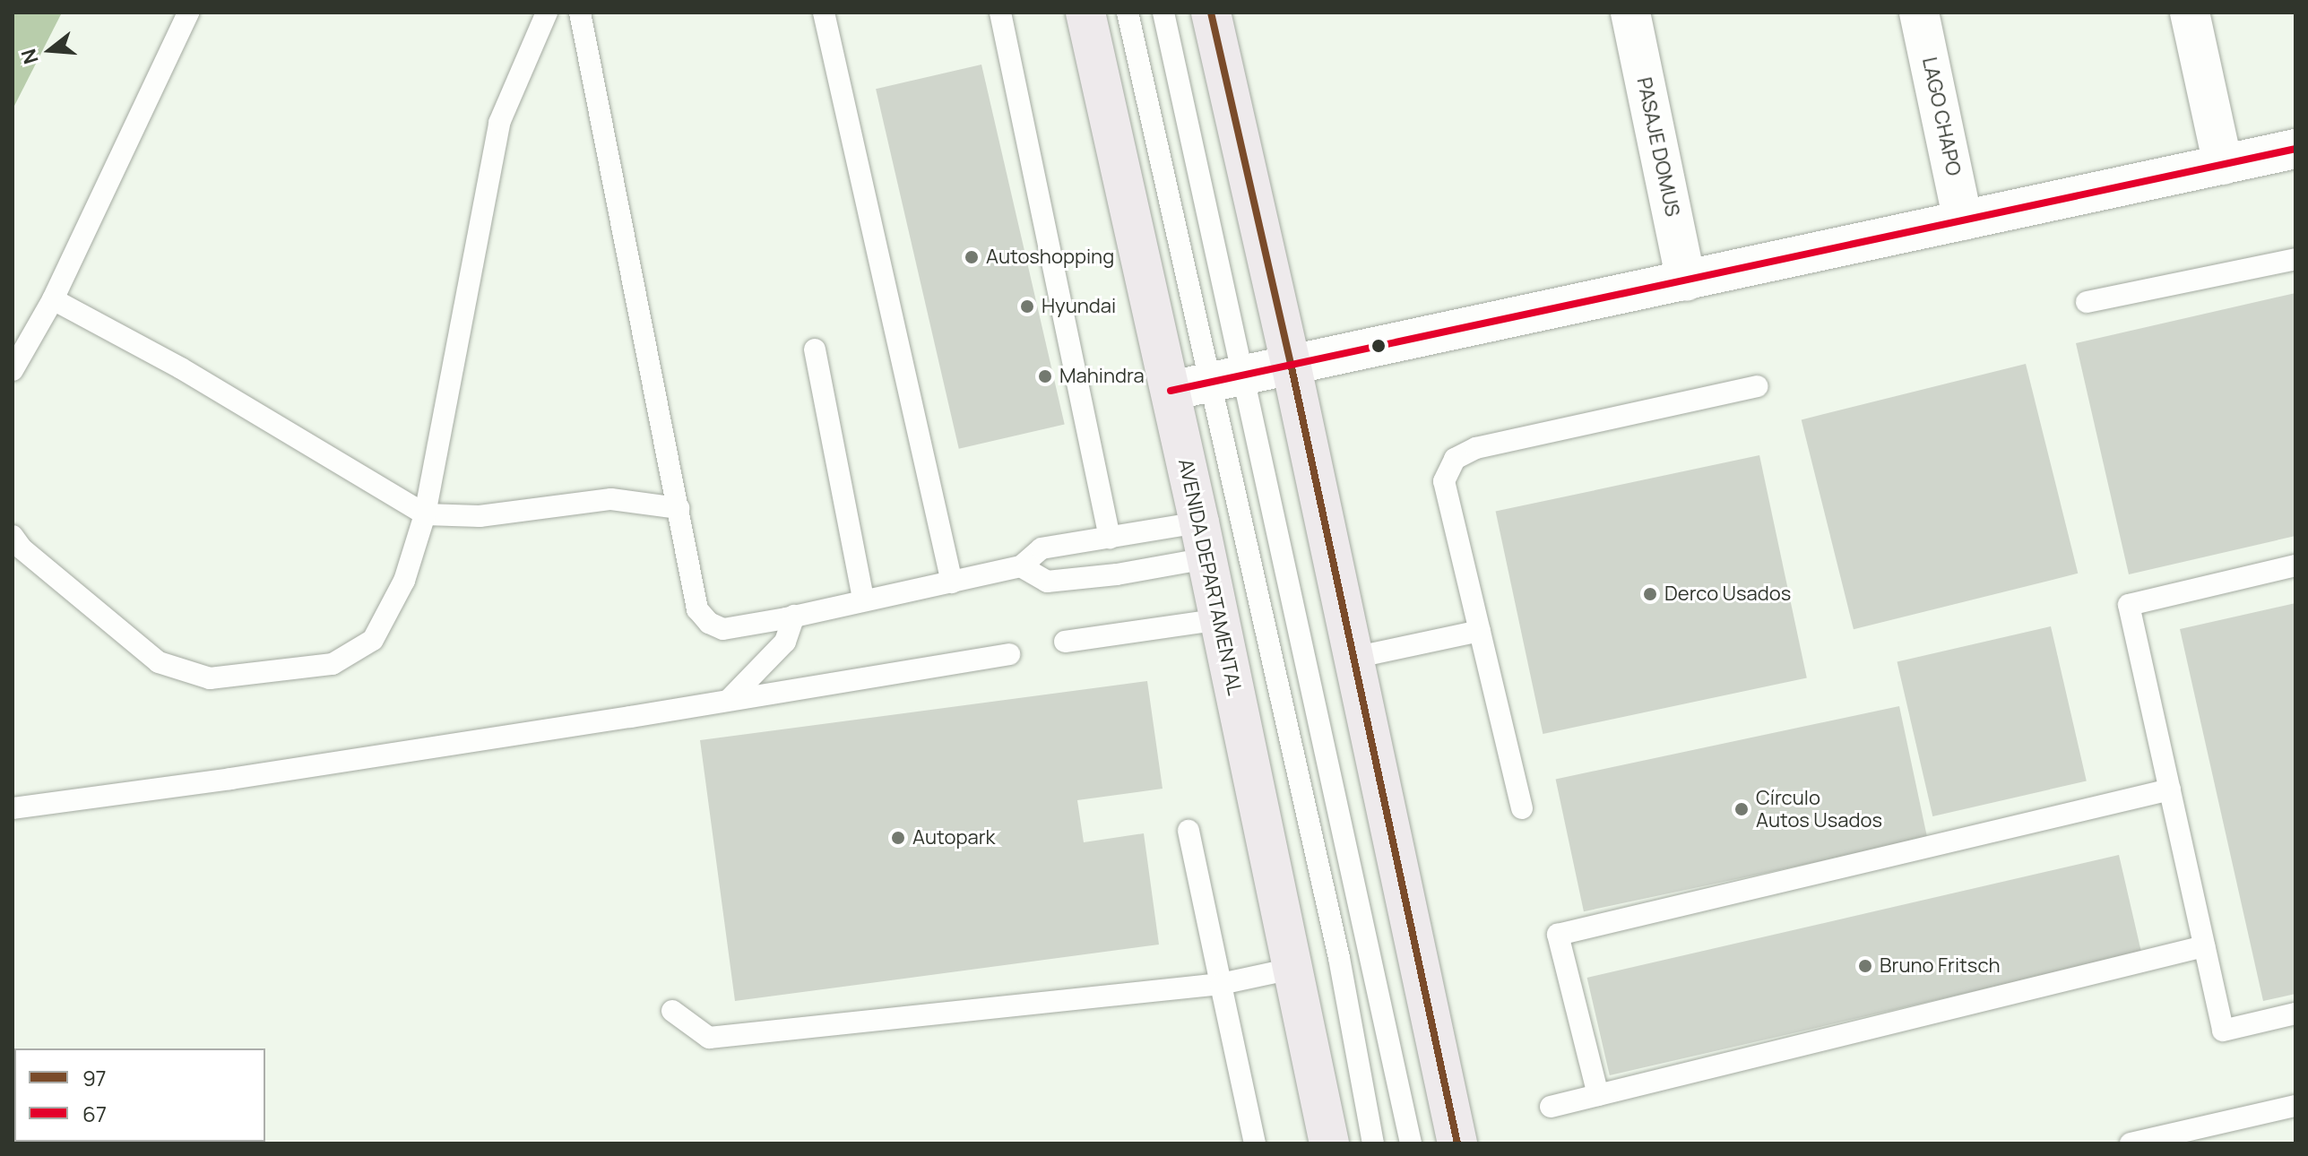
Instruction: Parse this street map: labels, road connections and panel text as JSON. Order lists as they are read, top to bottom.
{
  "streets": {
    "main road": ["AVENIDA DEPARTAMENTAL"],
    "street": ["LAGO CHAPO", "PASAJE DOMUS"]
  },
  "places": [
    "Autoshopping",
    "Hyundai",
    "Mahindra",
    "Derco Usados",
    "Círculo Autos Usados",
    "Autopark",
    "Bruno Fritsch"
  ],
  "lines": ["transit line 97", "transit line 67"],
  "legend": ["97", "67"],
  "north": "left"
}
